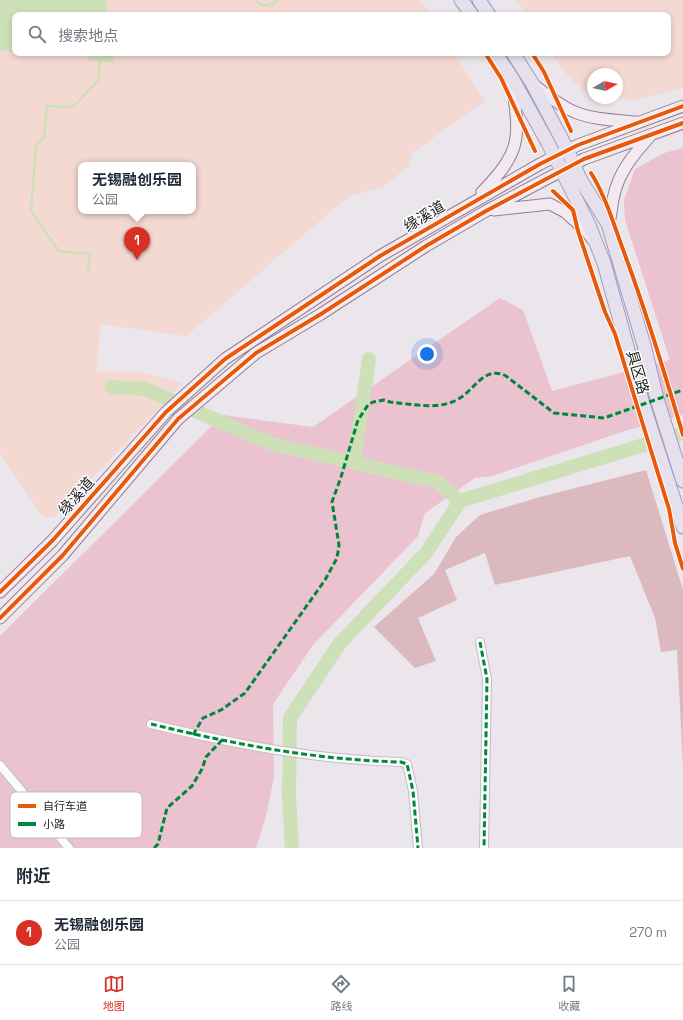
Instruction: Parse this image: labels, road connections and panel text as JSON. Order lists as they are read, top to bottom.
{
  "streets": {
    "highway": ["具区路"],
    "main road": ["缘溪道"]
  },
  "crossings": [
    ["缘溪道", "具区路"]
  ],
  "legend": ["自行车道", "小路"],
  "north": "right",
  "page": {
    "search": "搜索地点",
    "popup": ["无锡融创乐园", "公园"],
    "pins": "1",
    "heading": "附近",
    "list": [
      {
        "mark": "1",
        "name": "无锡融创乐园",
        "note": "公园",
        "value": "270 m"
      }
    ],
    "nav": ["地图", "路线", "收藏"]
  }
}
